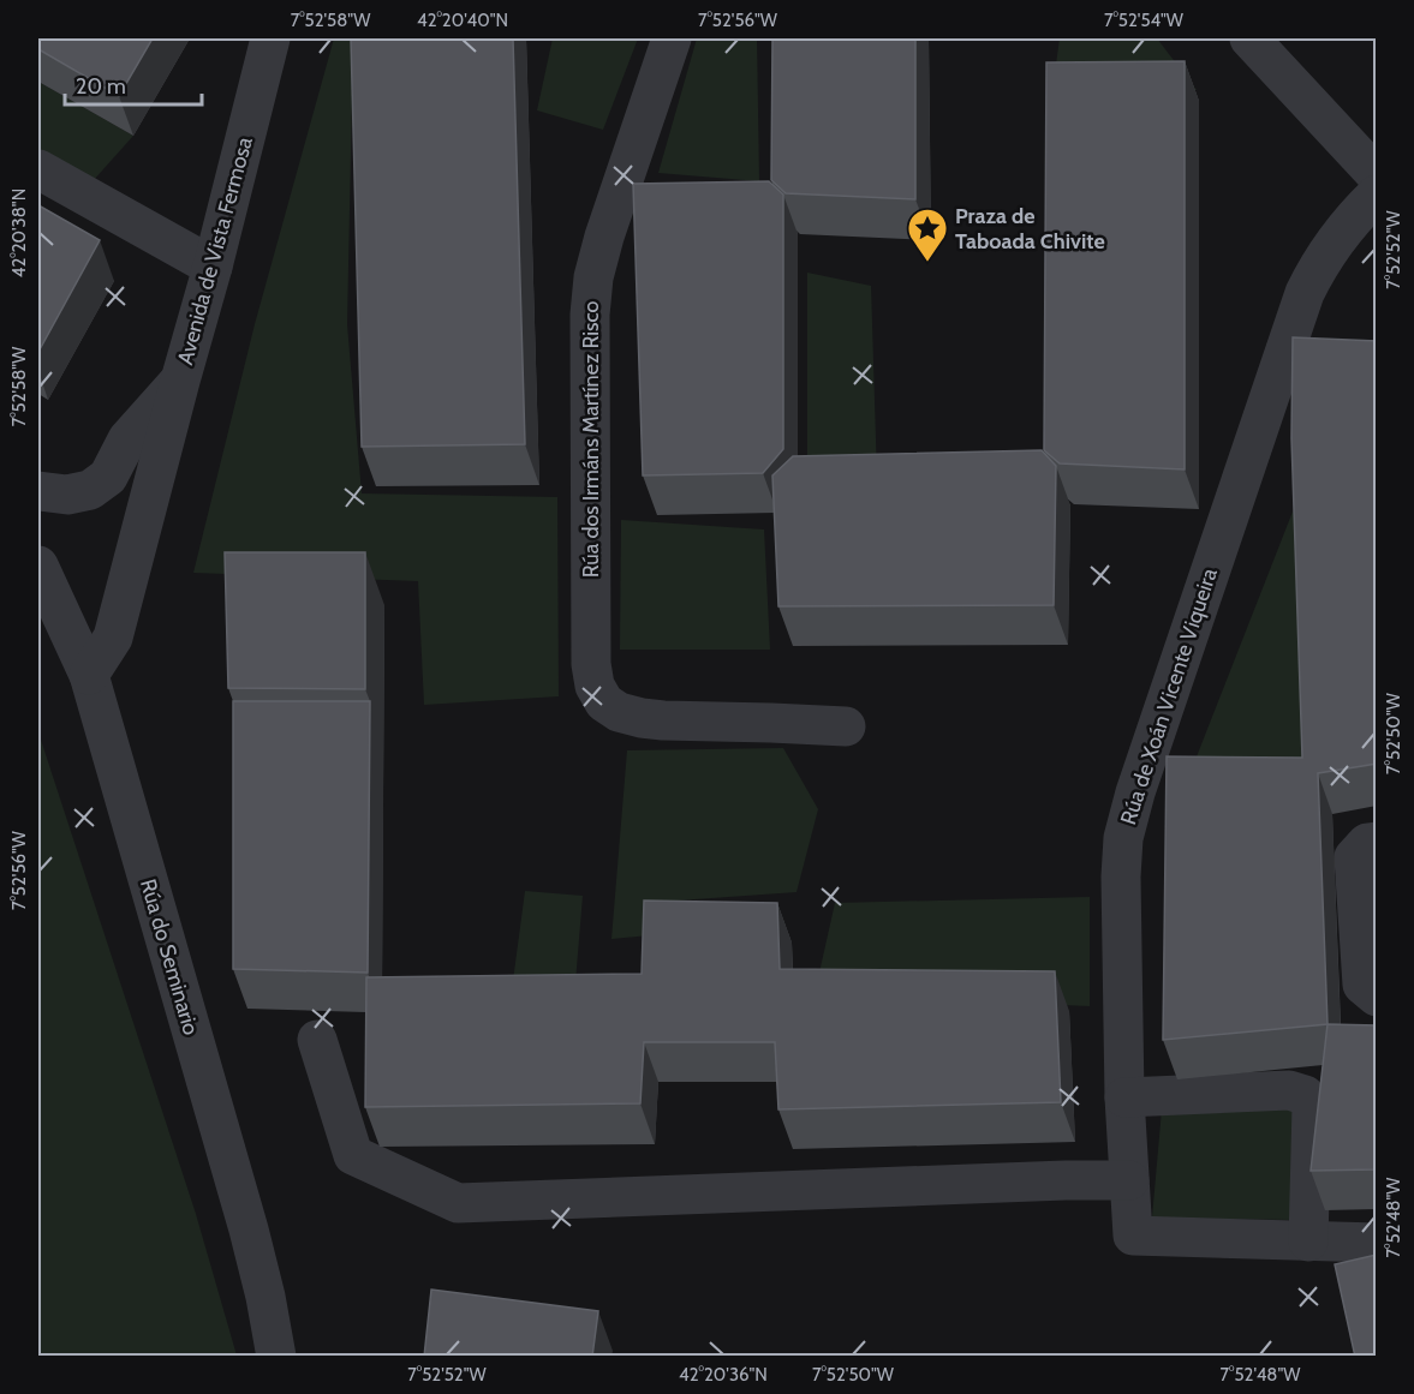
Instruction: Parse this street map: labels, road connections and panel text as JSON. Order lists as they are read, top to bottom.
{
  "streets": {
    "street": [
      "Avenida de Vista Fermosa",
      "Rúa dos Irmáns Martínez Risco",
      "Rúa de Xoán Vicente Viqueira",
      "Rúa do Seminario"
    ]
  },
  "crossings": [
    ["Avenida de Vista Fermosa", "Rúa do Seminario"]
  ],
  "places": {
    "place": ["Praza de Taboada Chivite"]
  },
  "scale_bar": "20 m",
  "coordinates": [
    "7°52'58\"W",
    "42°20'40\"N",
    "7°52'56\"W",
    "7°52'54\"W",
    "42°20'38\"N",
    "7°52'52\"W",
    "7°52'50\"W",
    "7°52'48\"W",
    "42°20'36\"N"
  ]
}
